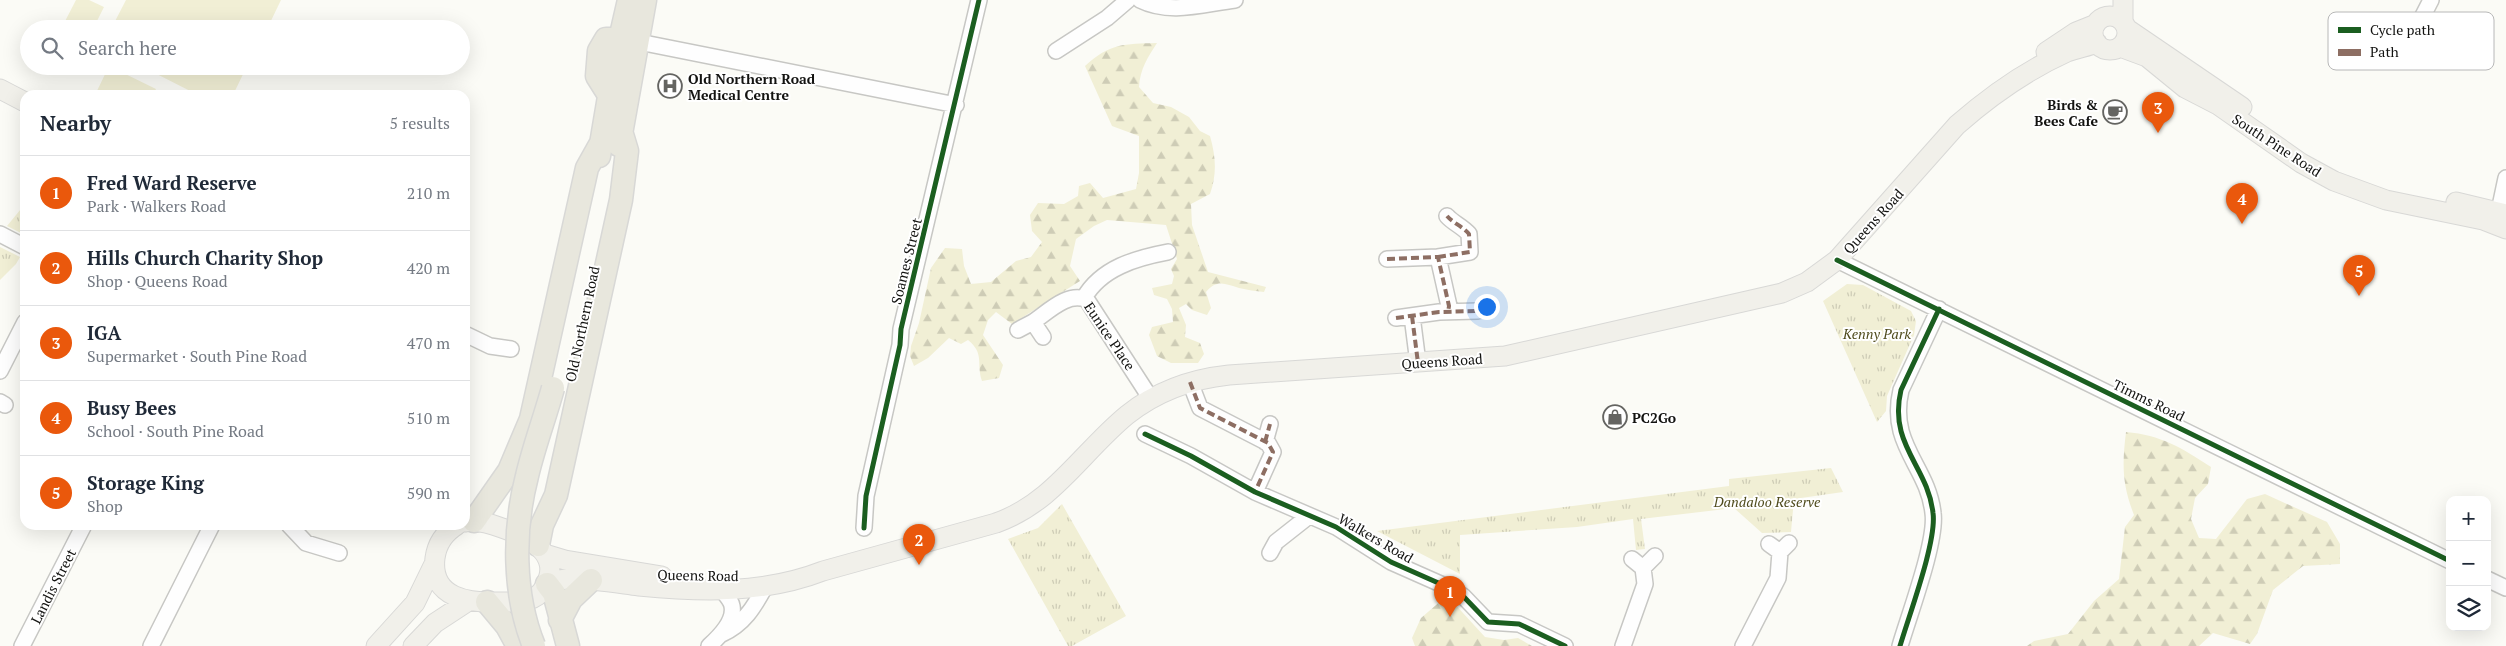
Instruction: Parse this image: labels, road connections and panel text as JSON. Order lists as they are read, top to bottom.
{
  "streets": {
    "highway": ["Old Northern Road"],
    "main road": ["South Pine Road", "Queens Road"],
    "street": [
      "Soames Street",
      "Eunice Place",
      "Timms Road",
      "Walkers Road",
      "Landis Street"
    ]
  },
  "crossings": [
    ["South Pine Road", "Queens Road"],
    ["Queens Road", "Eunice Place"],
    ["Queens Road", "Timms Road"]
  ],
  "parks": ["Kenny Park", "Dandaloo Reserve"],
  "places": {
    "hospital": ["Old Northern Road Medical Centre"],
    "cafe": ["Birds & Bees Cafe"],
    "shop": ["PC2Go"]
  },
  "legend": ["Cycle path", "Path"],
  "page": {
    "search": "Search here",
    "heading": ["Nearby", "5 results"],
    "pins": [
      "3",
      "4",
      "5",
      "2",
      "1"
    ],
    "list": [
      {
        "mark": "1",
        "name": "Fred Ward Reserve",
        "note": "Park · Walkers Road",
        "value": "210 m"
      },
      {
        "mark": "2",
        "name": "Hills Church Charity Shop",
        "note": "Shop · Queens Road",
        "value": "420 m"
      },
      {
        "mark": "3",
        "name": "IGA",
        "note": "Supermarket · South Pine Road",
        "value": "470 m"
      },
      {
        "mark": "4",
        "name": "Busy Bees",
        "note": "School · South Pine Road",
        "value": "510 m"
      },
      {
        "mark": "5",
        "name": "Storage King",
        "note": "Shop",
        "value": "590 m"
      }
    ],
    "map_buttons": ["+", "−"]
  }
}
